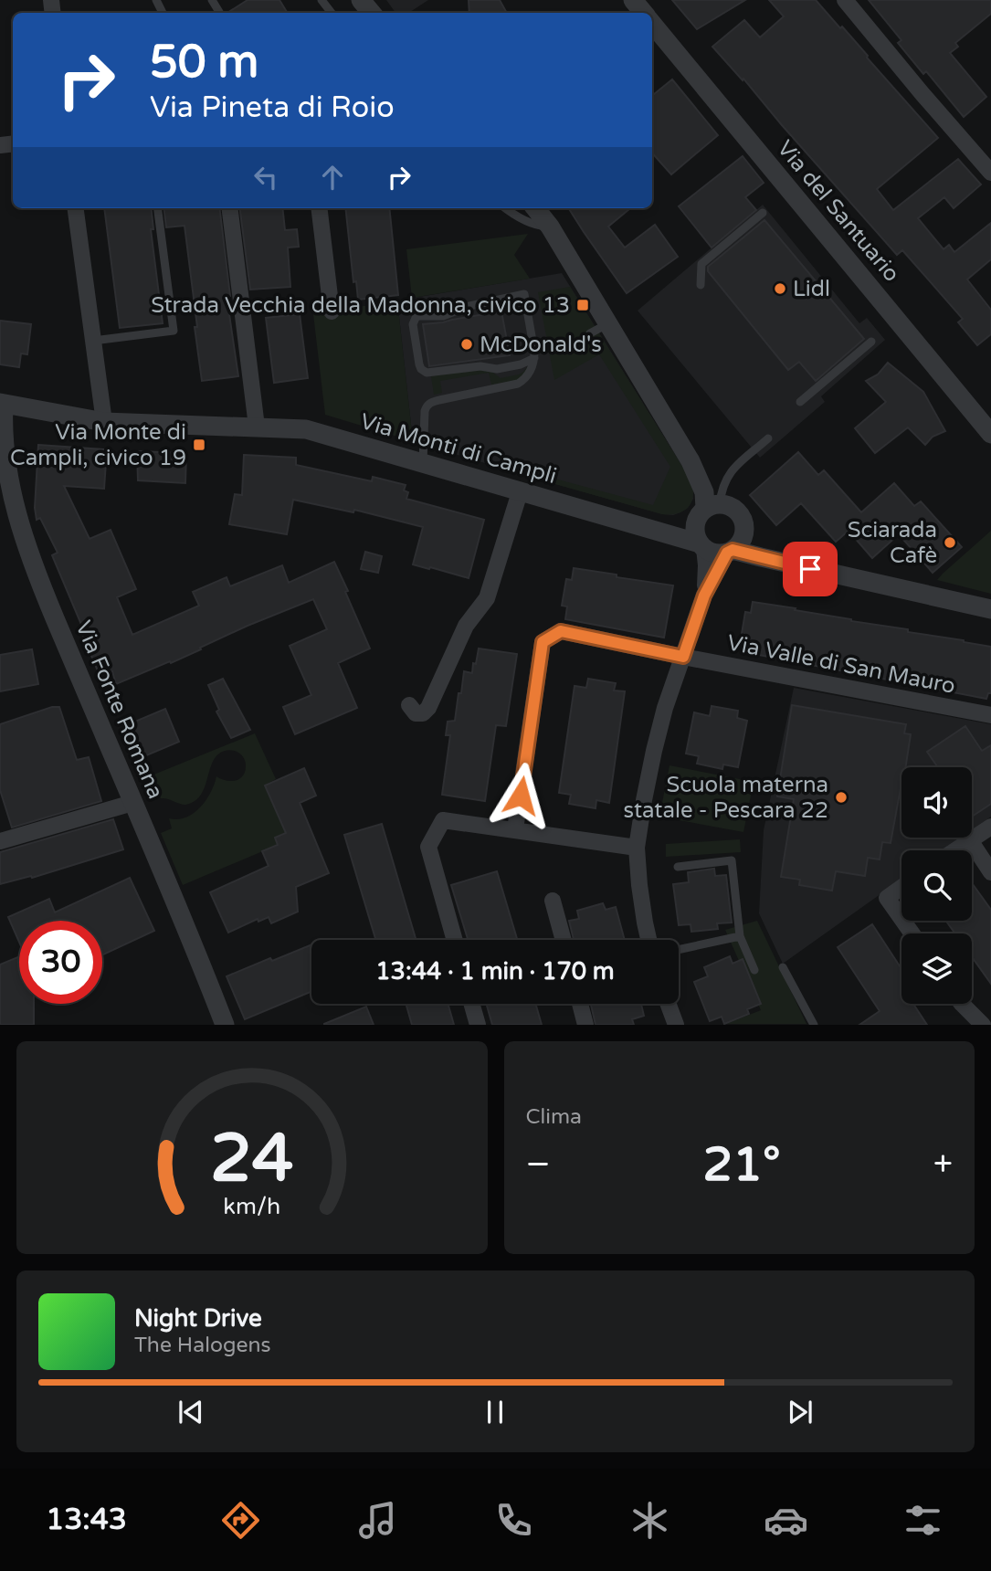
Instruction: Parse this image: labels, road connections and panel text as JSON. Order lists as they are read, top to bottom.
{
  "streets": {
    "street": [
      "Via del Santuario",
      "Via Monti di Campli",
      "Via Valle di San Mauro",
      "Via Fonte Romana"
    ]
  },
  "crossings": [
    ["Via Monti di Campli", "Via Fonte Romana"]
  ],
  "places": {
    "other": [
      "Lidl",
      "McDonald's",
      "Sciarada Cafè",
      "Scuola materna statale - Pescara 22"
    ],
    "transit": ["Strada Vecchia della Madonna, civico 13", "Via Monte di Campli, civico 19"]
  },
  "page": {
    "turn": ["50 m", "Via Pineta di Roio"],
    "limit": "30",
    "trip": "13:44 · 1 min · 170 m",
    "tile": "Clima",
    "heat": ["−", "21°", "+"],
    "song": ["Night Drive", "The Halogens"],
    "tabs": "13:43",
    "gauge": ["24", "km/h"]
  }
}
